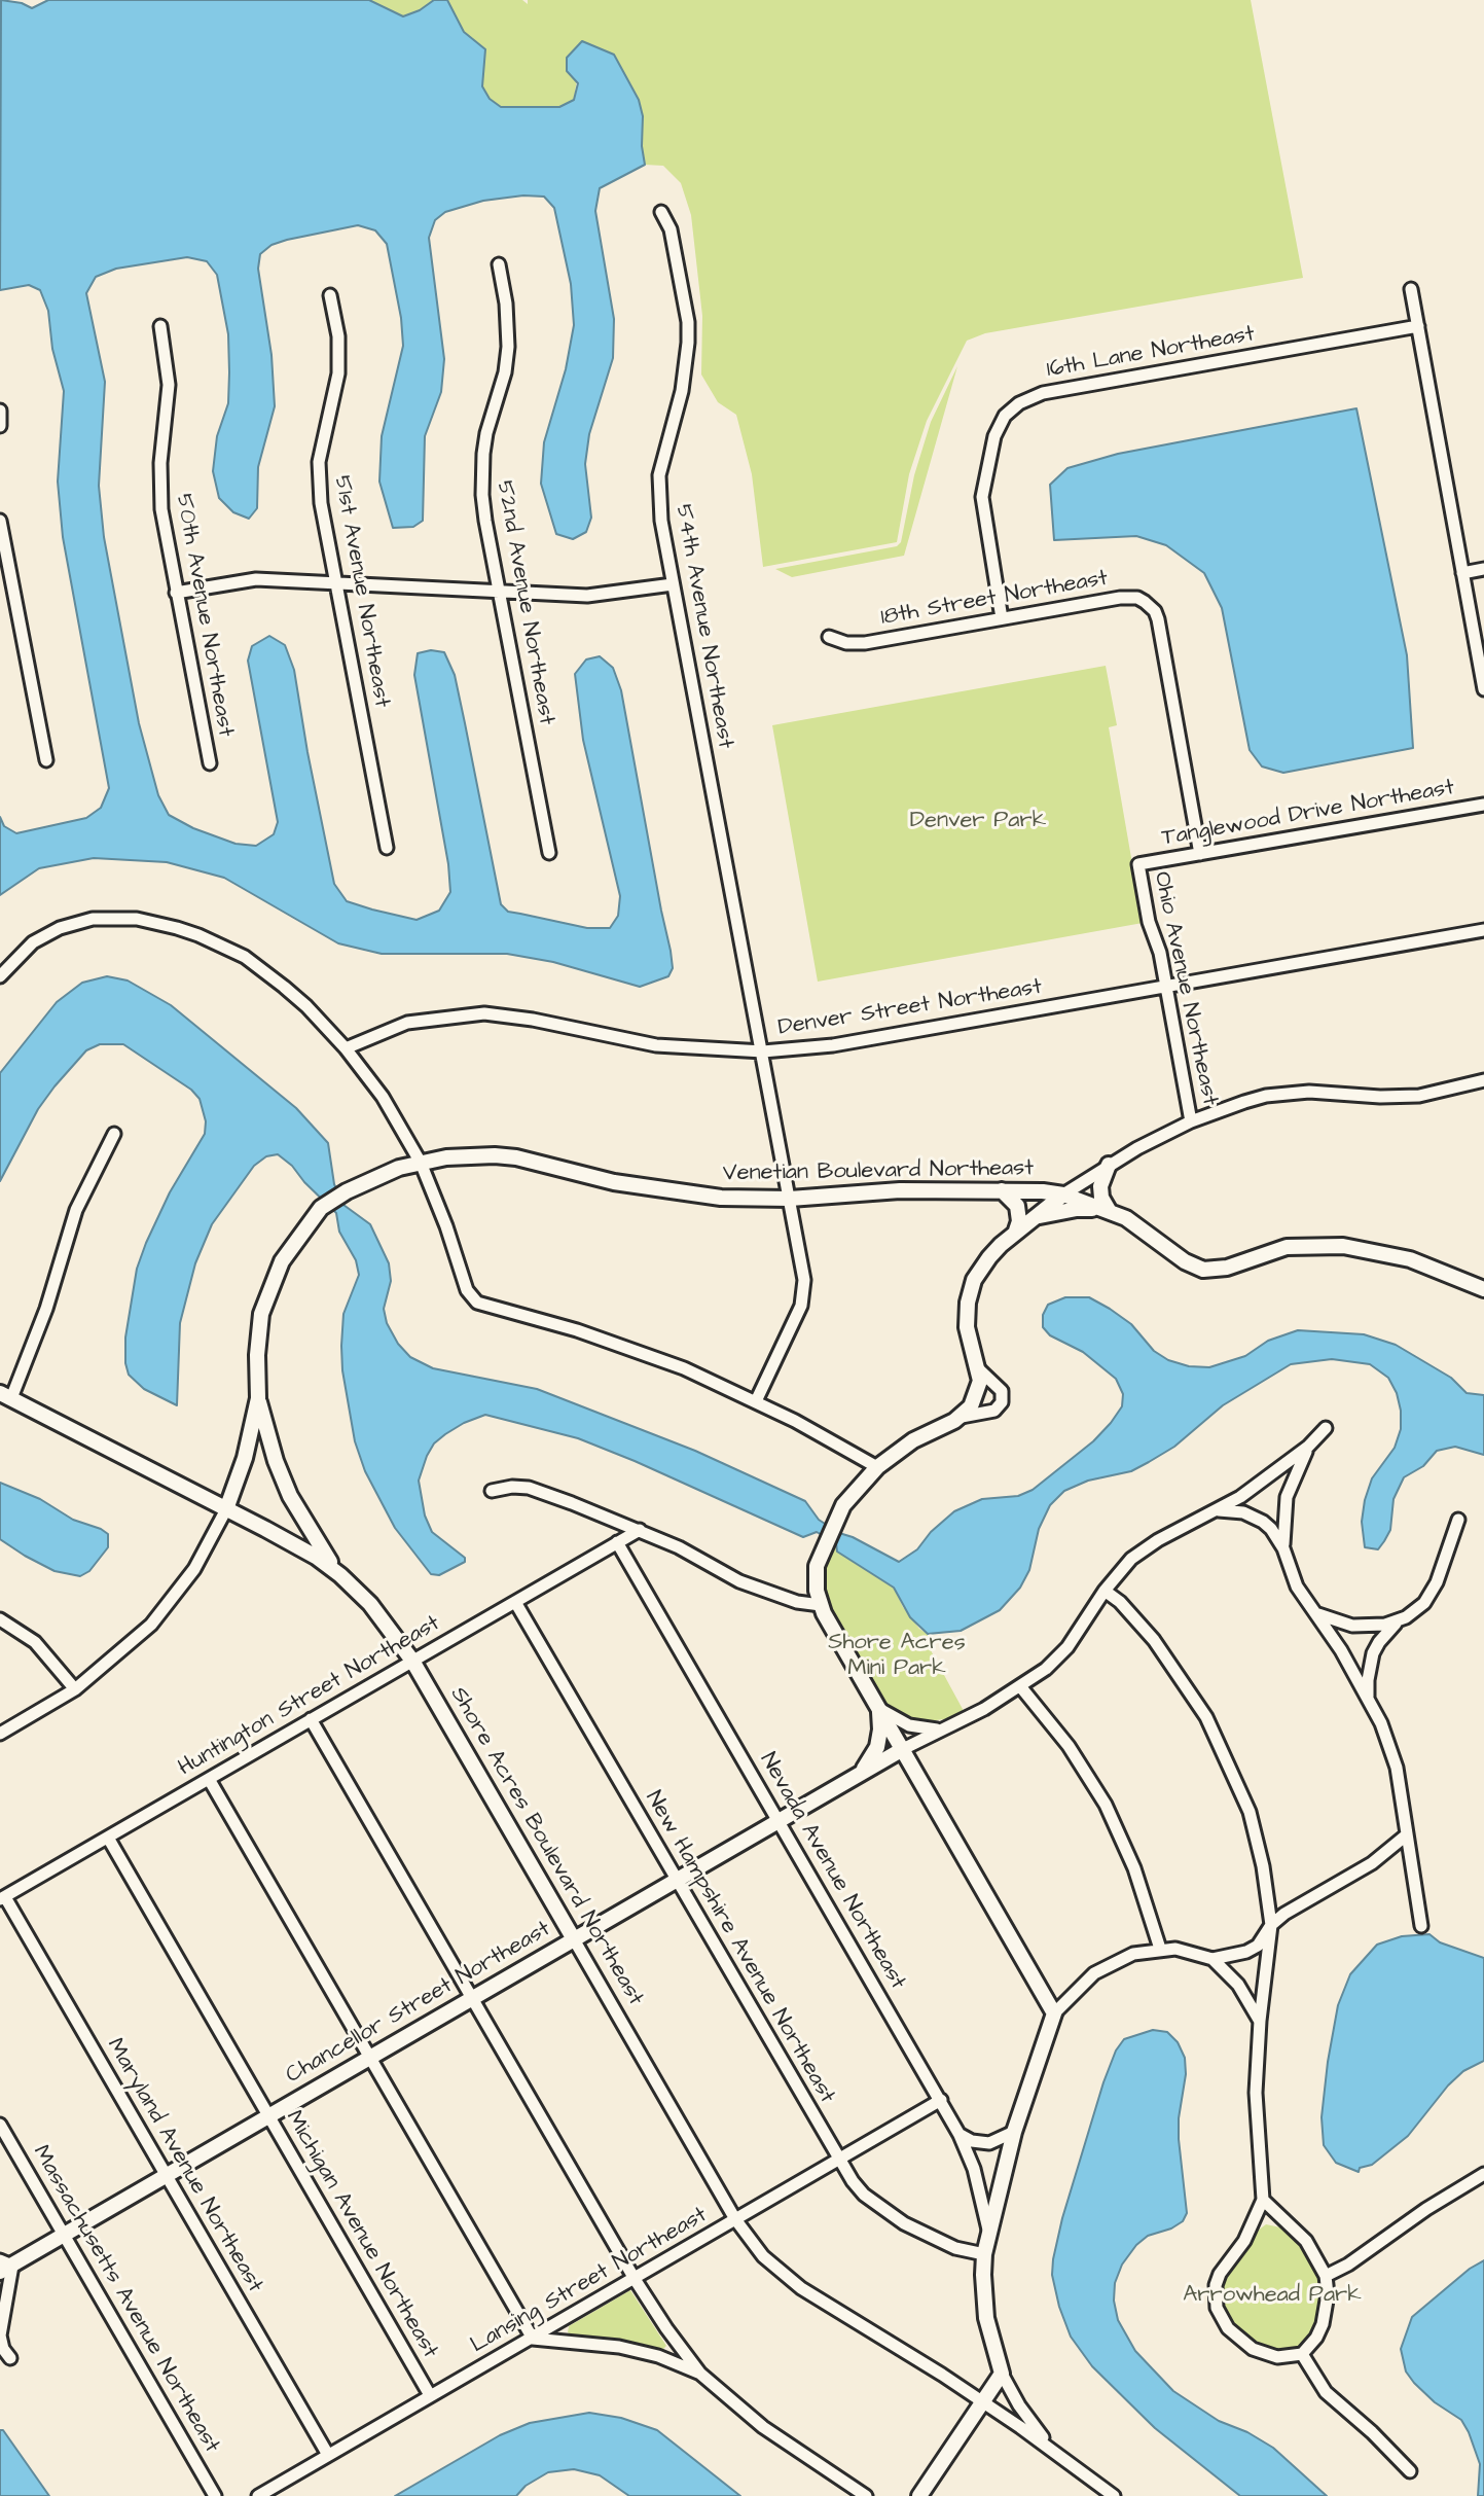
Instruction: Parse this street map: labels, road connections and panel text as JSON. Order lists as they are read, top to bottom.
{
  "streets": {
    "street": [
      "16th Lane Northeast",
      "51st Avenue Northeast",
      "18th Street Northeast",
      "52nd Avenue Northeast",
      "50th Avenue Northeast",
      "54th Avenue Northeast",
      "Tanglewood Drive Northeast",
      "Ohio Avenue Northeast",
      "Denver Street Northeast",
      "Venetian Boulevard Northeast",
      "Huntington Street Northeast",
      "Shore Acres Boulevard Northeast",
      "Nevada Avenue Northeast",
      "New Hampshire Avenue Northeast",
      "Chancellor Street Northeast",
      "Maryland Avenue Northeast",
      "Michigan Avenue Northeast",
      "Lansing Street Northeast",
      "Massachusetts Avenue Northeast"
    ]
  },
  "crossings": [
    ["16th Lane Northeast", "18th Street Northeast"],
    ["18th Street Northeast", "Ohio Avenue Northeast"],
    ["54th Avenue Northeast", "Denver Street Northeast"],
    ["54th Avenue Northeast", "Venetian Boulevard Northeast"],
    ["Tanglewood Drive Northeast", "Ohio Avenue Northeast"],
    ["Ohio Avenue Northeast", "Denver Street Northeast"],
    ["Ohio Avenue Northeast", "Venetian Boulevard Northeast"],
    ["Venetian Boulevard Northeast", "Shore Acres Boulevard Northeast"],
    ["Huntington Street Northeast", "Shore Acres Boulevard Northeast"],
    ["Huntington Street Northeast", "Nevada Avenue Northeast"],
    ["Huntington Street Northeast", "New Hampshire Avenue Northeast"],
    ["Huntington Street Northeast", "Maryland Avenue Northeast"],
    ["Huntington Street Northeast", "Michigan Avenue Northeast"],
    ["Shore Acres Boulevard Northeast", "Chancellor Street Northeast"],
    ["Shore Acres Boulevard Northeast", "Lansing Street Northeast"],
    ["Nevada Avenue Northeast", "Chancellor Street Northeast"],
    ["Nevada Avenue Northeast", "Lansing Street Northeast"],
    ["New Hampshire Avenue Northeast", "Chancellor Street Northeast"],
    ["New Hampshire Avenue Northeast", "Lansing Street Northeast"],
    ["Chancellor Street Northeast", "Maryland Avenue Northeast"],
    ["Chancellor Street Northeast", "Michigan Avenue Northeast"],
    ["Chancellor Street Northeast", "Massachusetts Avenue Northeast"],
    ["Maryland Avenue Northeast", "Lansing Street Northeast"],
    ["Michigan Avenue Northeast", "Lansing Street Northeast"]
  ],
  "parks": ["Denver Park", "Shore Acres Mini Park", "Arrowhead Park"]
}
